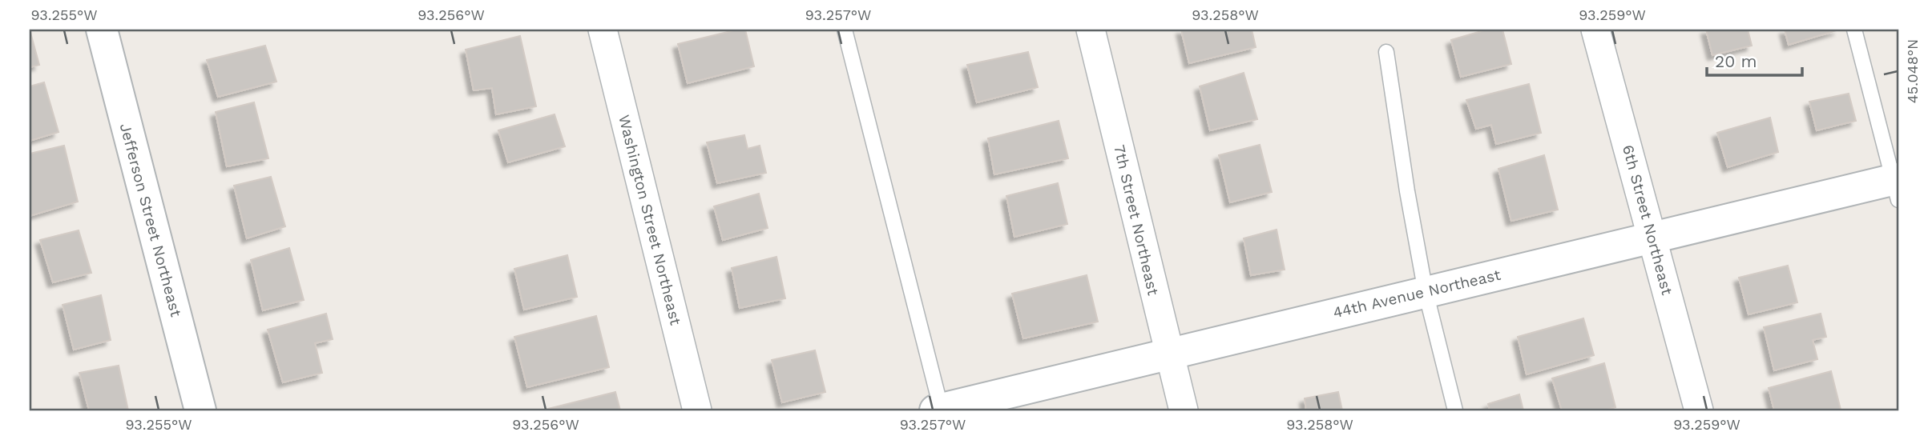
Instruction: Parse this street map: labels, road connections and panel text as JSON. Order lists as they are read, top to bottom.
{
  "streets": {
    "street": [
      "Jefferson Street Northeast",
      "Washington Street Northeast",
      "7th Street Northeast",
      "6th Street Northeast",
      "44th Avenue Northeast"
    ]
  },
  "crossings": [
    ["7th Street Northeast", "44th Avenue Northeast"],
    ["6th Street Northeast", "44th Avenue Northeast"]
  ],
  "scale_bar": "20 m",
  "coordinates": [
    "93.255°W",
    "93.256°W",
    "93.257°W",
    "93.258°W",
    "93.259°W",
    "45.048°N"
  ]
}
